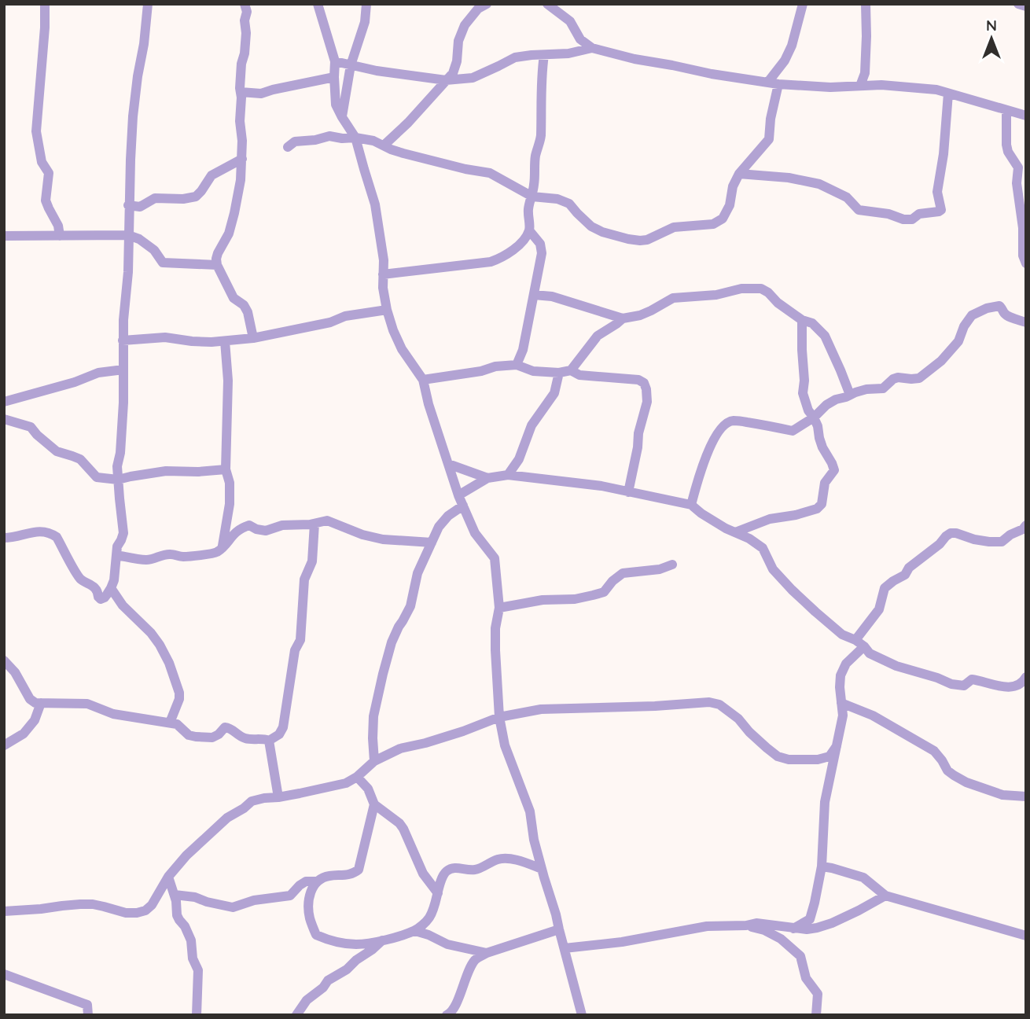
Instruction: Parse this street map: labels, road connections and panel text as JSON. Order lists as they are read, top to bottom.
{
  "north": "top"
}
